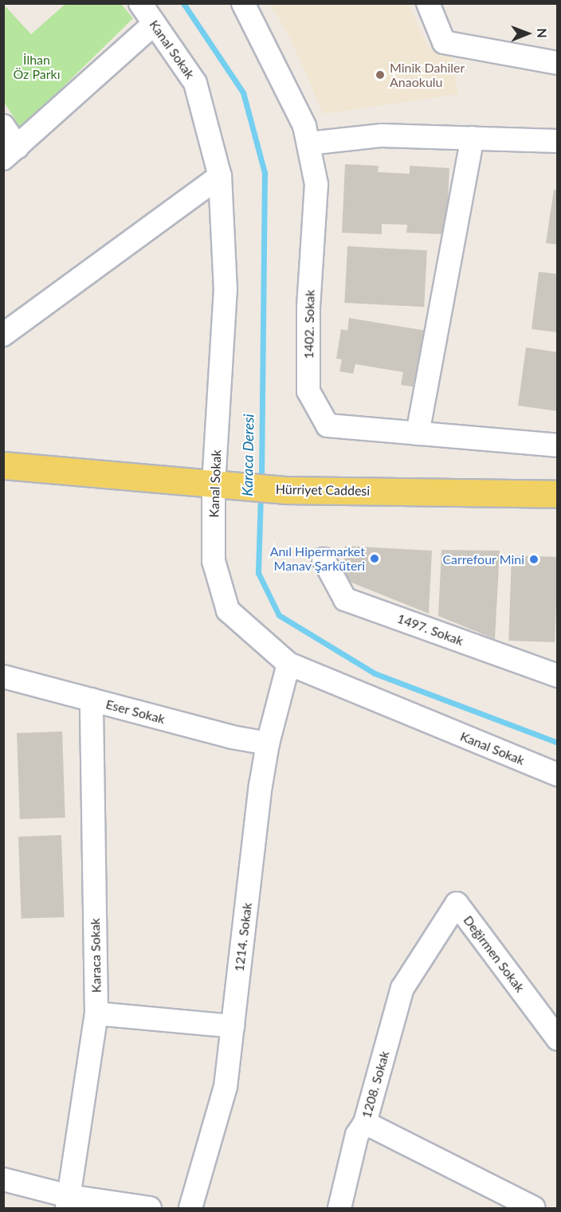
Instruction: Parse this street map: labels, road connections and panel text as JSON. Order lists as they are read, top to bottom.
{
  "streets": {
    "main road": ["Hürriyet Caddesi"],
    "street": [
      "Kanal Sokak",
      "1402. Sokak",
      "1497. Sokak",
      "Eser Sokak",
      "1214. Sokak",
      "Değirmen Sokak",
      "Karaca Sokak",
      "1208. Sokak"
    ]
  },
  "crossings": [
    ["Kanal Sokak", "Hürriyet Caddesi"],
    ["Kanal Sokak", "1214. Sokak"],
    ["Eser Sokak", "1214. Sokak"],
    ["Eser Sokak", "Karaca Sokak"],
    ["Değirmen Sokak", "1208. Sokak"]
  ],
  "water": ["Karaca Deresi"],
  "parks": ["İlhan Öz Parkı"],
  "places": ["Minik Dahiler Anaokulu", "Anıl Hipermarket Manav Şarküteri", "Carrefour Mini"],
  "north": "right"
}
